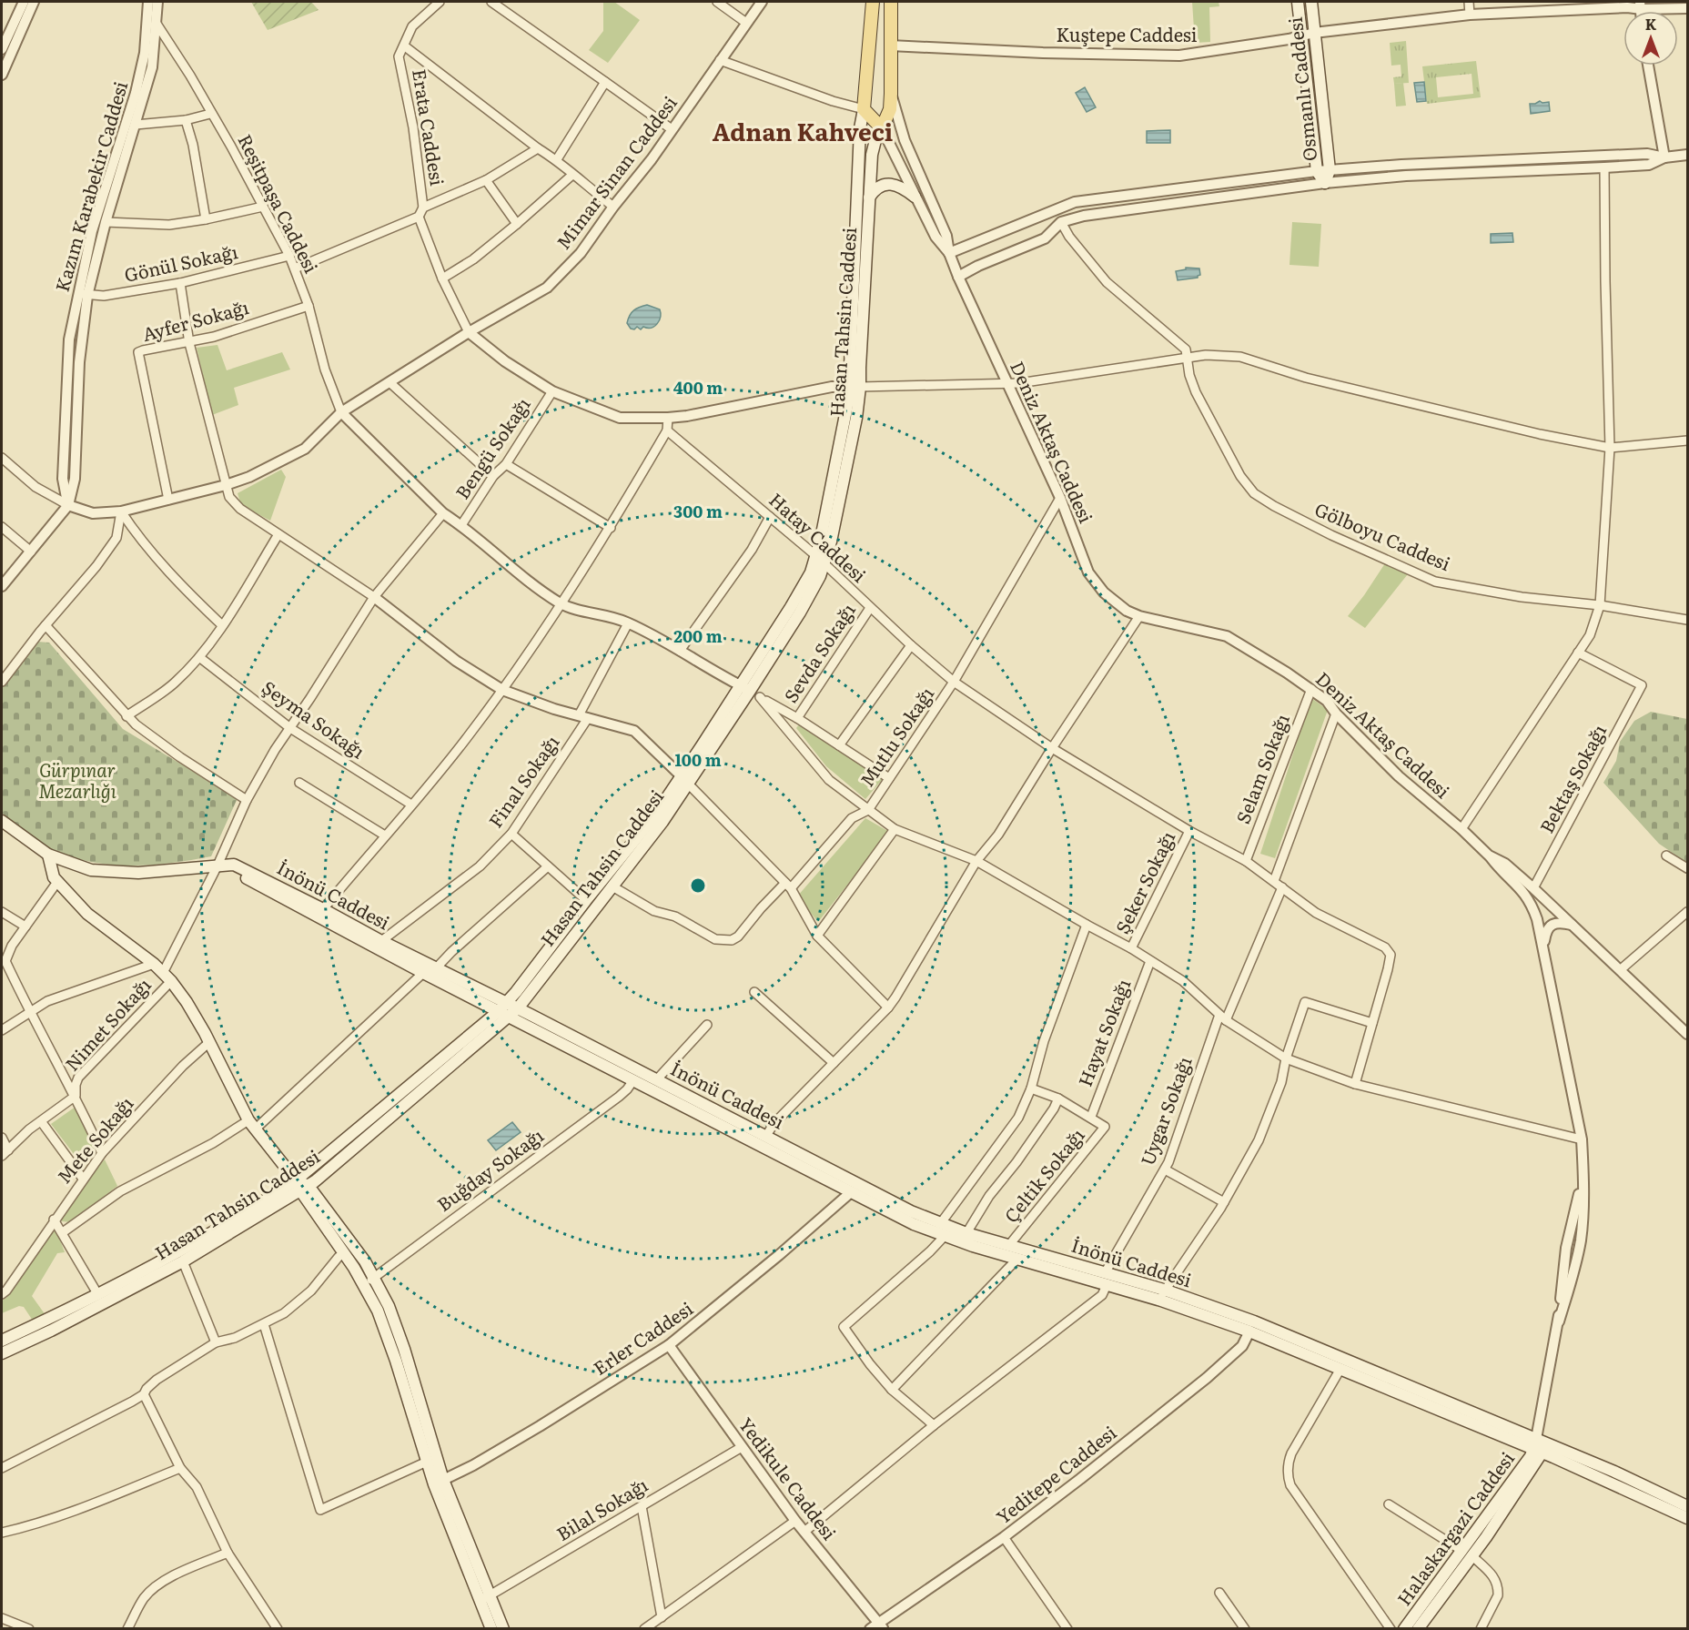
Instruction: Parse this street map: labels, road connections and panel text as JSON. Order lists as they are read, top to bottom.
{
  "streets": {
    "main road": [
      "Osmanlı Caddesi",
      "Hasan Tahsin Caddesi",
      "İnönü Caddesi",
      "Halaskargazi Caddesi"
    ],
    "street": [
      "Kuştepe Caddesi",
      "Erata Caddesi",
      "Mimar Sinan Caddesi",
      "Kazım Karabekir Caddesi",
      "Reşitpaşa Caddesi",
      "Gönül Sokağı",
      "Ayfer Sokağı",
      "Deniz Aktaş Caddesi",
      "Bengü Sokağı",
      "Gölboyu Caddesi",
      "Hatay Caddesi",
      "Sevda Sokağı",
      "Şeyma Sokağı",
      "Mutlu Sokağı",
      "Selam Sokağı",
      "Bektaş Sokağı",
      "Final Sokağı",
      "Şeker Sokağı",
      "Nimet Sokağı",
      "Hayat Sokağı",
      "Uygar Sokağı",
      "Mete Sokağı",
      "Buğday Sokağı",
      "Çeltik Sokağı",
      "Erler Caddesi",
      "Yeditepe Caddesi",
      "Yedikule Caddesi",
      "Bilal Sokağı"
    ]
  },
  "crossings": [
    ["Kuştepe Caddesi", "Osmanlı Caddesi"],
    ["Mimar Sinan Caddesi", "Reşitpaşa Caddesi"],
    ["Kazım Karabekir Caddesi", "Reşitpaşa Caddesi"],
    ["Kazım Karabekir Caddesi", "Gönül Sokağı"],
    ["Reşitpaşa Caddesi", "Gönül Sokağı"],
    ["Reşitpaşa Caddesi", "Ayfer Sokağı"],
    ["Hasan Tahsin Caddesi", "Hatay Caddesi"],
    ["Hasan Tahsin Caddesi", "İnönü Caddesi"],
    ["Deniz Aktaş Caddesi", "Mutlu Sokağı"],
    ["Deniz Aktaş Caddesi", "Selam Sokağı"],
    ["Deniz Aktaş Caddesi", "Bektaş Sokağı"],
    ["Hatay Caddesi", "Sevda Sokağı"],
    ["Hatay Caddesi", "Mutlu Sokağı"],
    ["Hatay Caddesi", "Selam Sokağı"],
    ["Hatay Caddesi", "Şeker Sokağı"],
    ["Hatay Caddesi", "Uygar Sokağı"],
    ["Şeyma Sokağı", "Nimet Sokağı"],
    ["Final Sokağı", "İnönü Caddesi"],
    ["İnönü Caddesi", "Nimet Sokağı"],
    ["İnönü Caddesi", "Uygar Sokağı"],
    ["İnönü Caddesi", "Çeltik Sokağı"],
    ["İnönü Caddesi", "Erler Caddesi"],
    ["Hayat Sokağı", "Çeltik Sokağı"],
    ["Uygar Sokağı", "Yedikule Caddesi"],
    ["Erler Caddesi", "Yedikule Caddesi"],
    ["Yeditepe Caddesi", "Yedikule Caddesi"],
    ["Yedikule Caddesi", "Bilal Sokağı"]
  ],
  "districts": ["Adnan Kahveci"],
  "parks": ["Gürpınar Mezarlığı"],
  "north": "top",
  "rings": [
    "400 m",
    "300 m",
    "200 m",
    "100 m"
  ]
}
